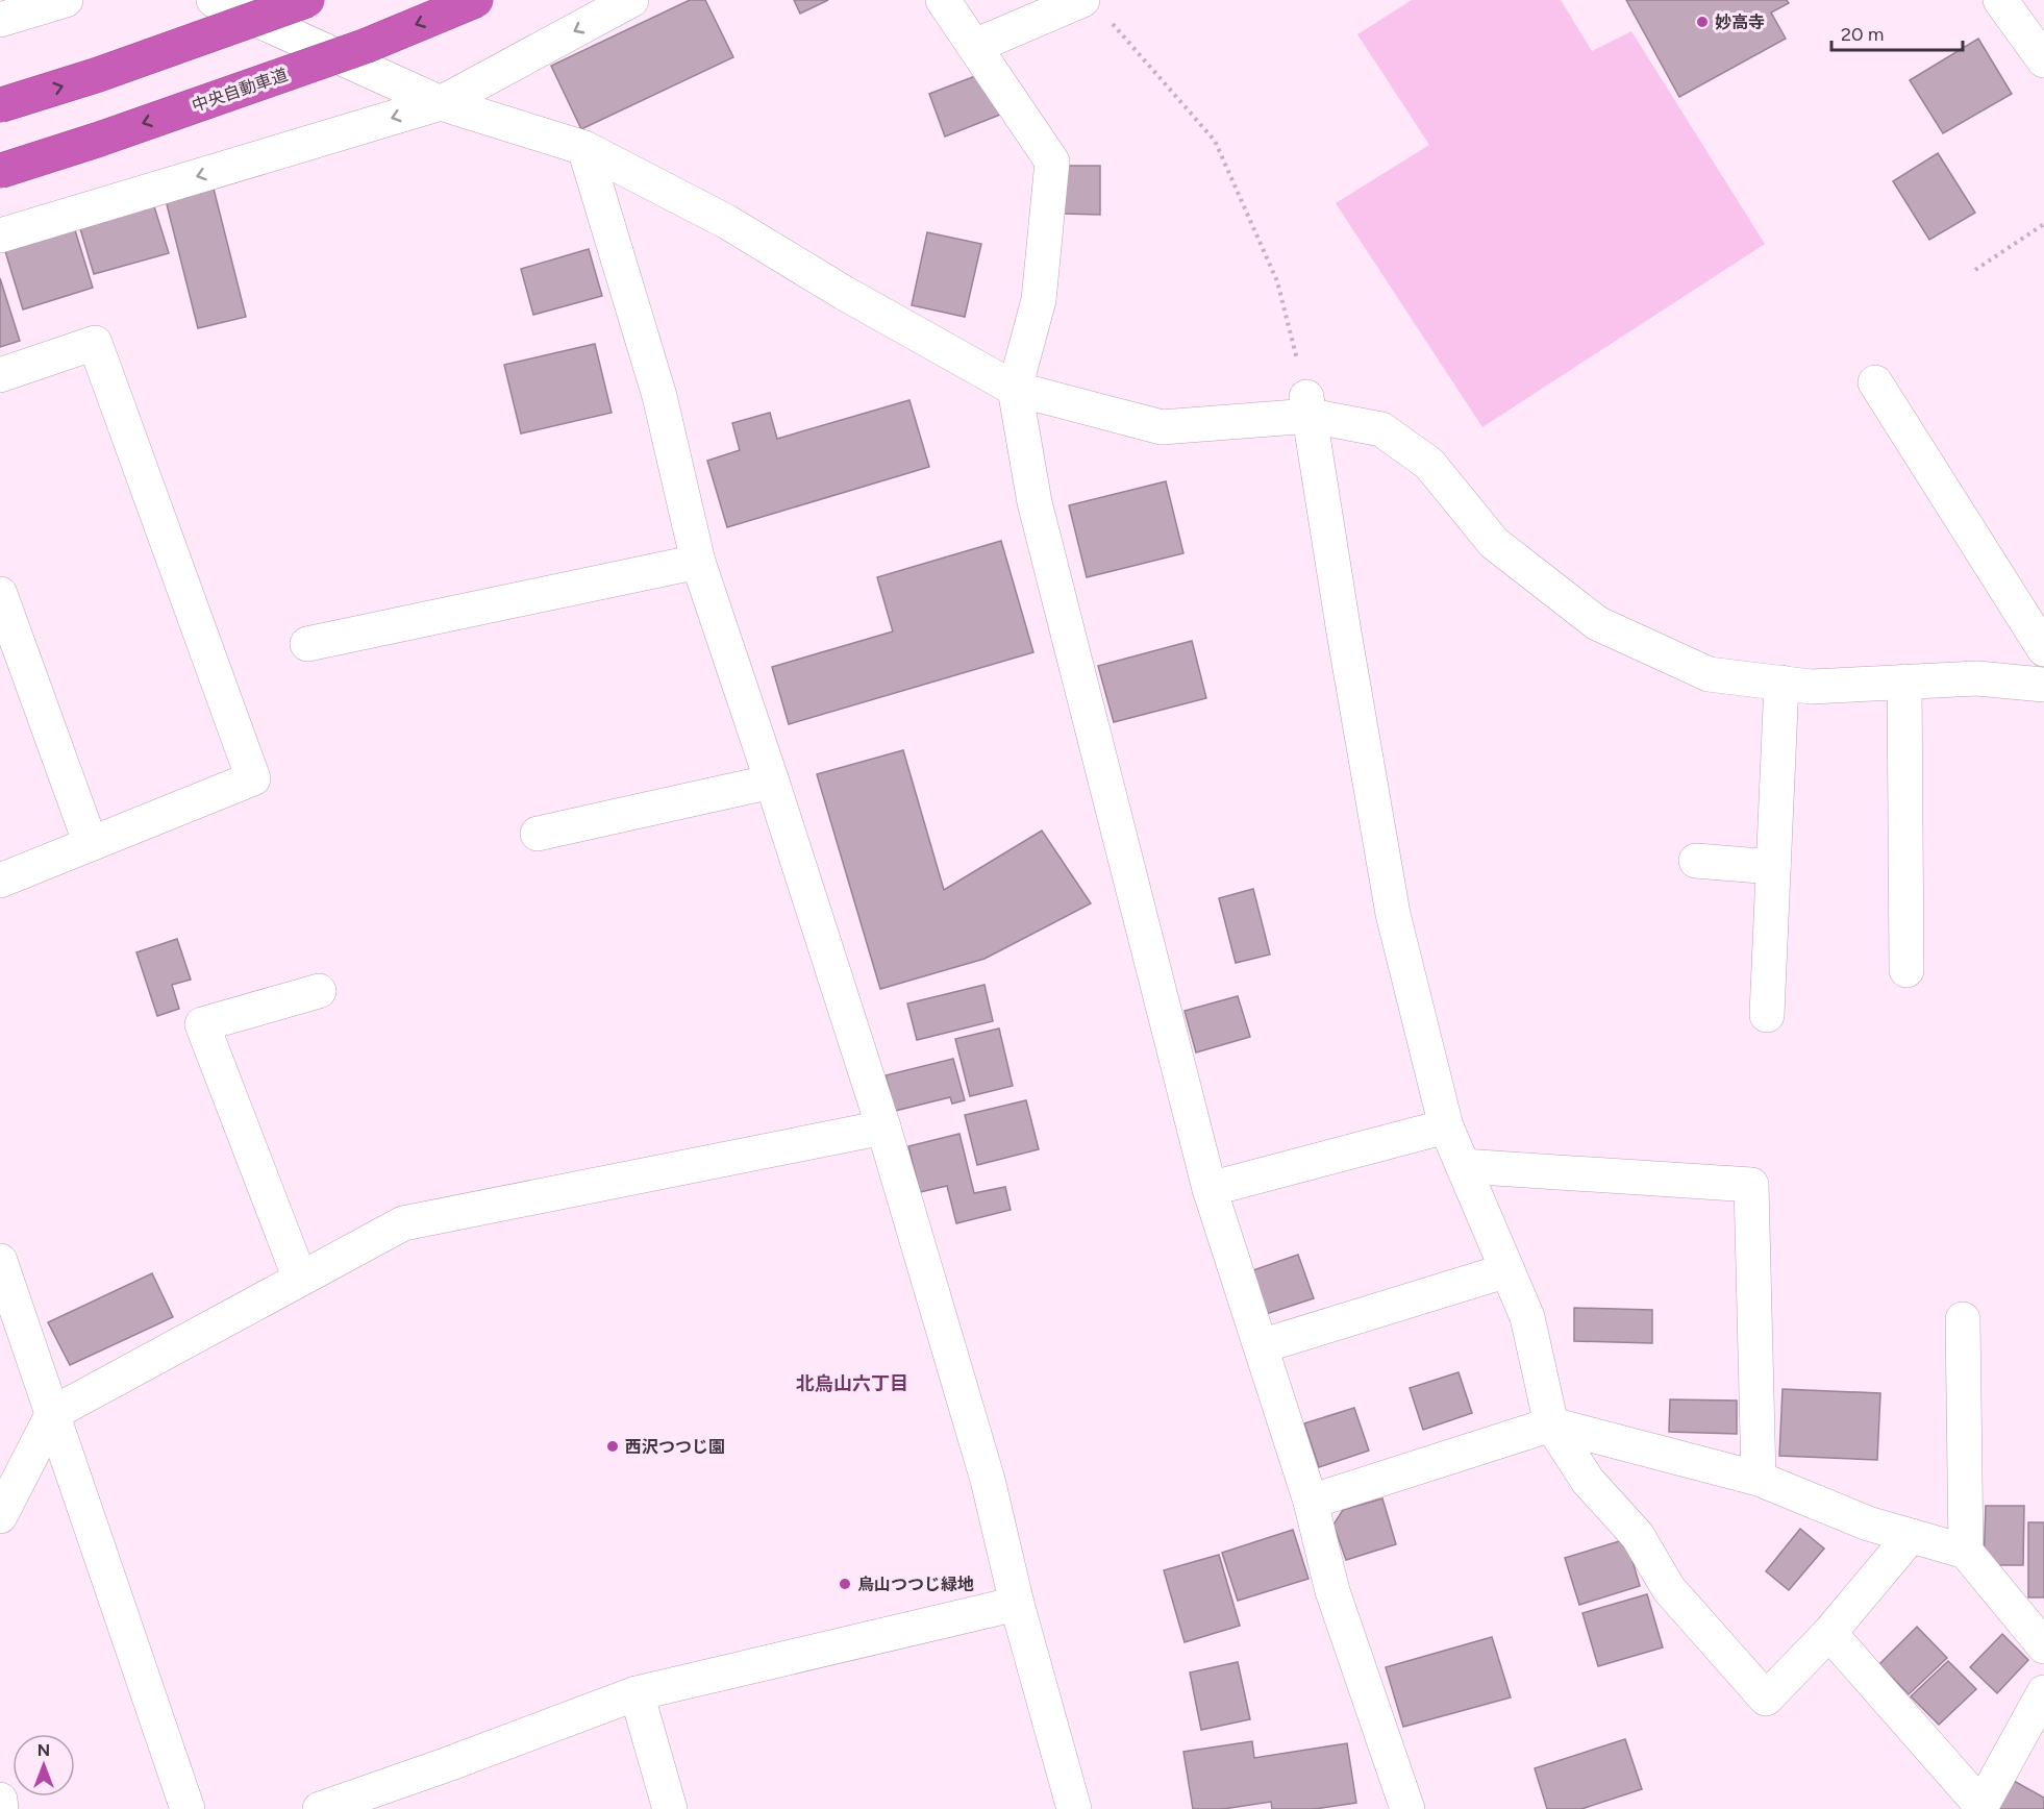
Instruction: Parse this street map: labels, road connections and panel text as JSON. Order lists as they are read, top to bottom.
{
  "streets": {
    "highway": ["中央自動車道"]
  },
  "districts": ["北烏山六丁目"],
  "places": ["妙高寺", "西沢つつじ園", "烏山つつじ緑地"],
  "scale_bar": "20 m",
  "north": "top"
}
